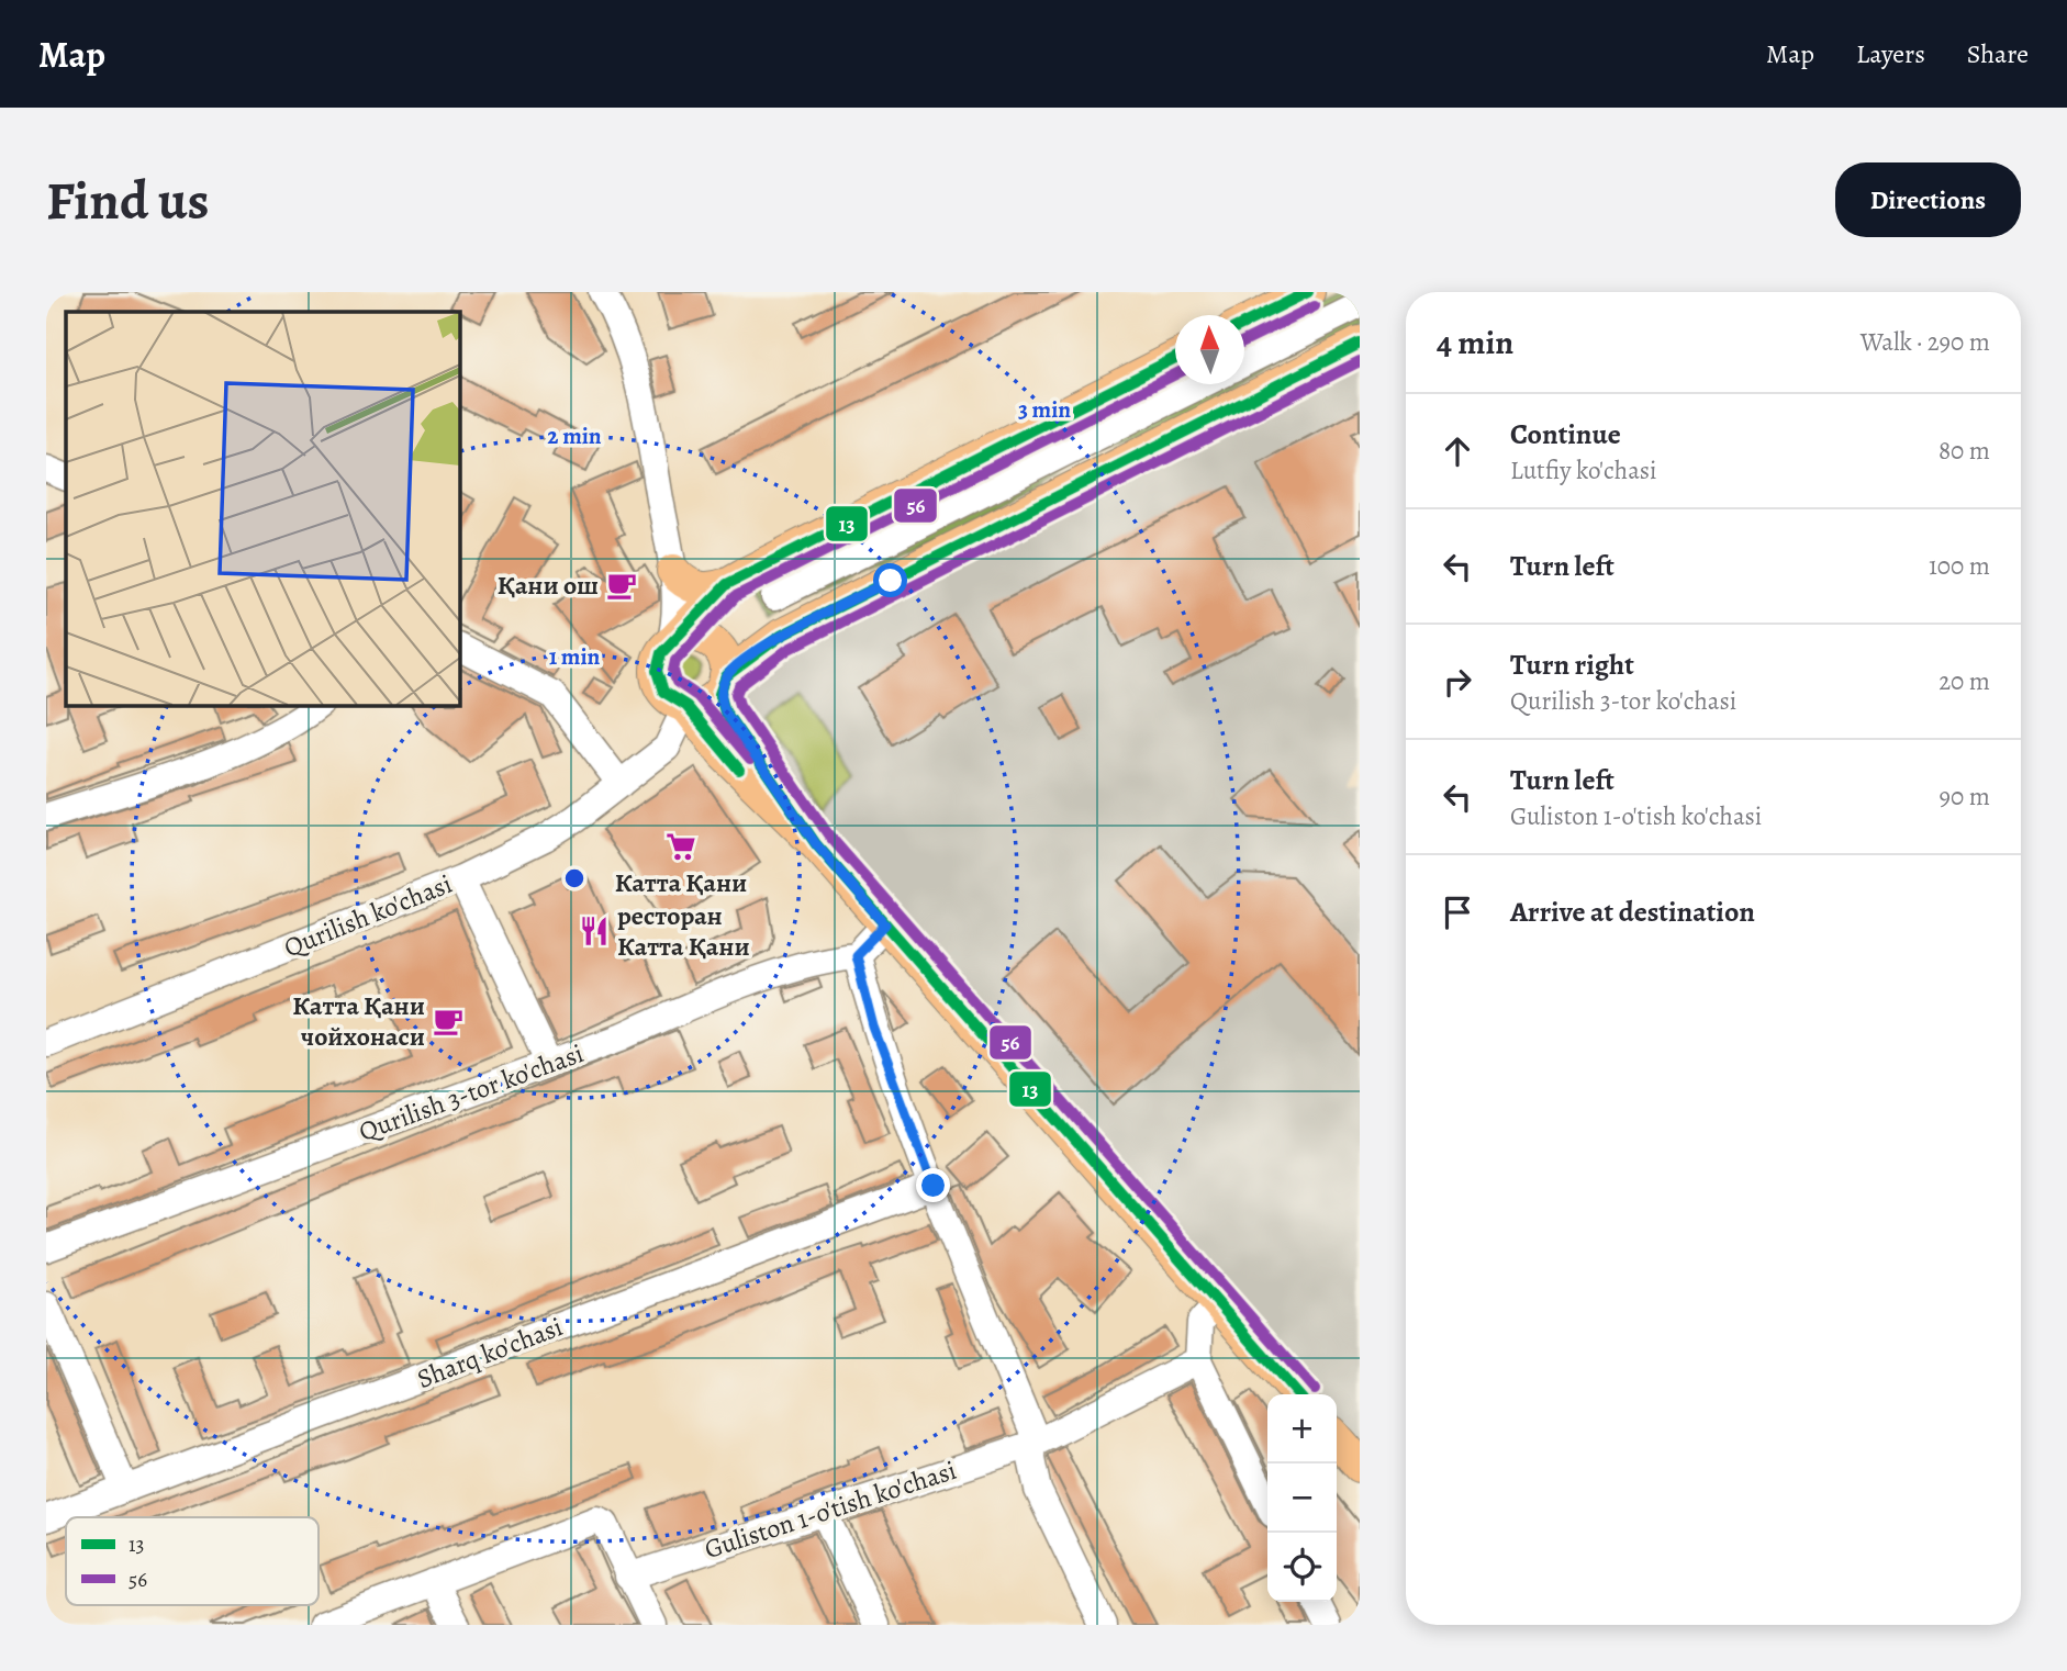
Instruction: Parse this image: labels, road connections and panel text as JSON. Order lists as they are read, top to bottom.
{
  "streets": {
    "street": [
      "Qurilish ko'chasi",
      "Qurilish 3-tor ko'chasi",
      "Sharq ko'chasi",
      "Guliston 1-o'tish ko'chasi"
    ]
  },
  "places": {
    "cafe": ["Қани ош", "Катта Қани чойхонаси"],
    "supermarket": ["Катта Қани"],
    "restaurant": ["ресторан Катта Қани"]
  },
  "lines": ["transit line 13", "transit line 56"],
  "legend": ["13", "56"],
  "north": "top",
  "page": {
    "header": "Map",
    "nav": ["Map", "Layers", "Share"],
    "buttons": "Directions",
    "title": "Find us",
    "heading": ["4 min", "Walk · 290 m"],
    "list": [
      ["Continue", "Lutfiy ko'chasi", "80 m"],
      ["Turn left", "100 m"],
      ["Turn right", "Qurilish 3-tor ko'chasi", "20 m"],
      ["Turn left", "Guliston 1-o'tish ko'chasi", "90 m"],
      "Arrive at destination"
    ],
    "map_buttons": ["+", "−"]
  },
  "rings": ["3 min", "2 min", "1 min"]
}
